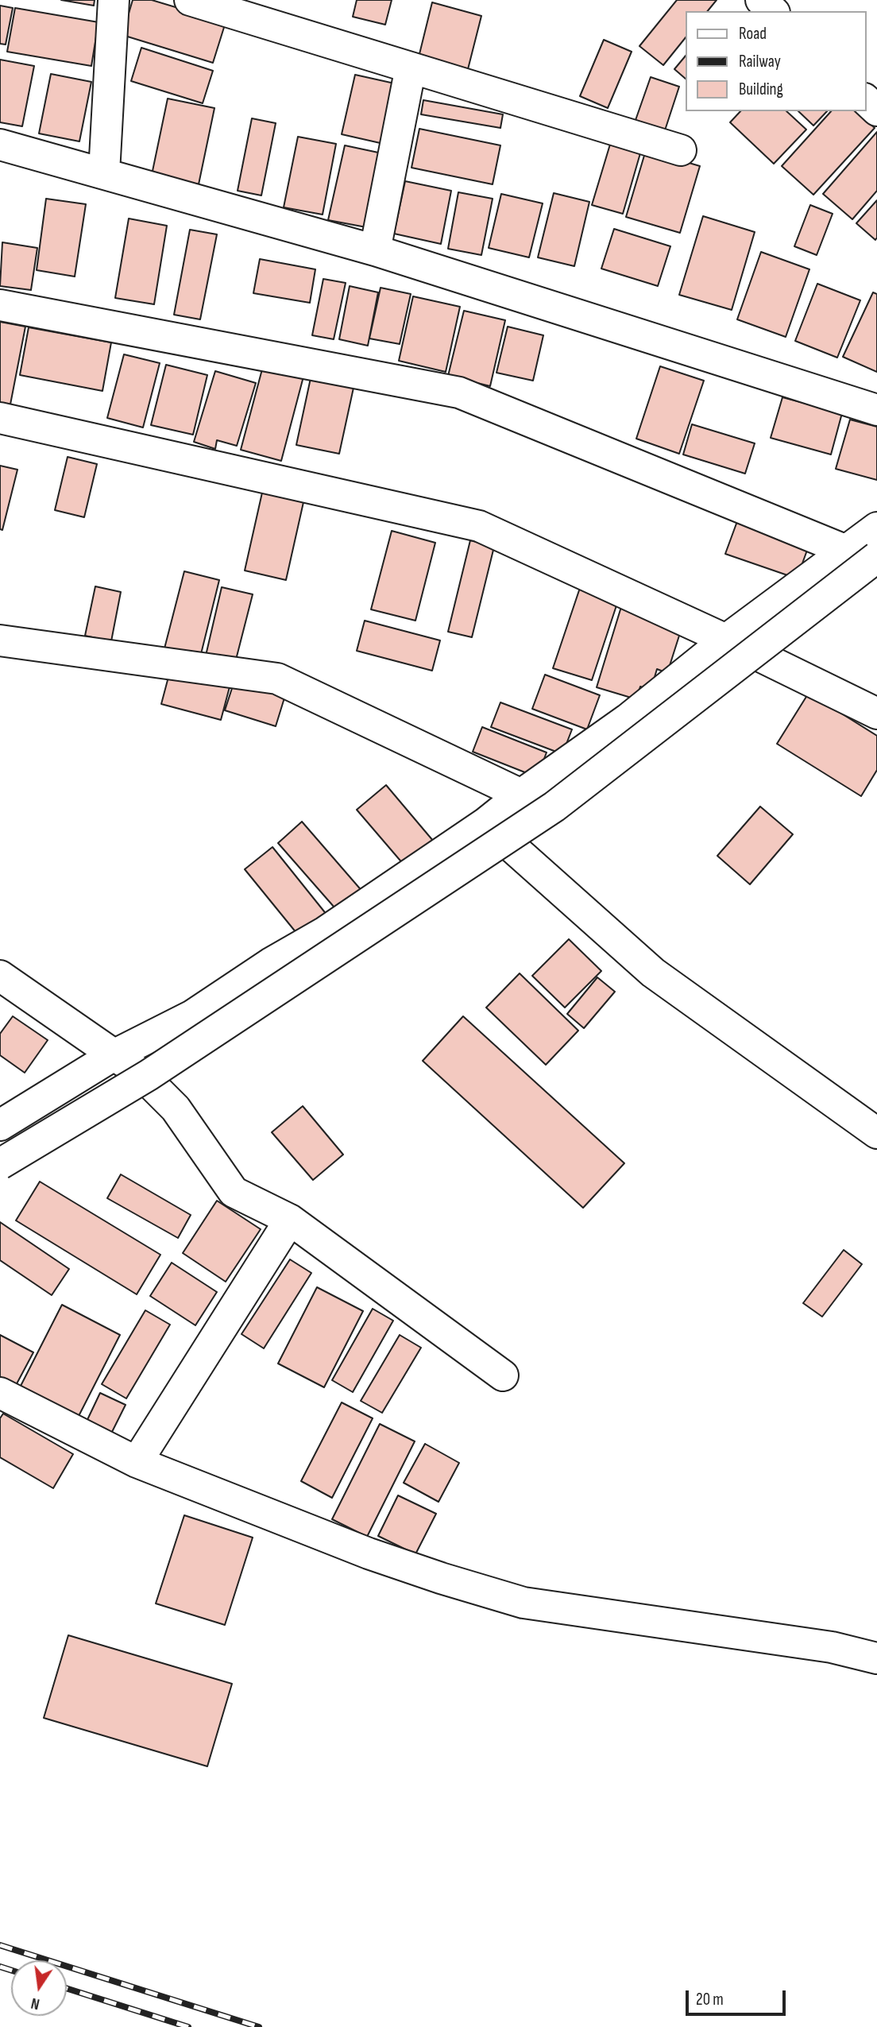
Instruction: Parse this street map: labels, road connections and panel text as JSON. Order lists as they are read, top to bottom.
{
  "legend": ["Road", "Railway", "Building"],
  "scale_bar": "20 m",
  "north": "bottom"
}
